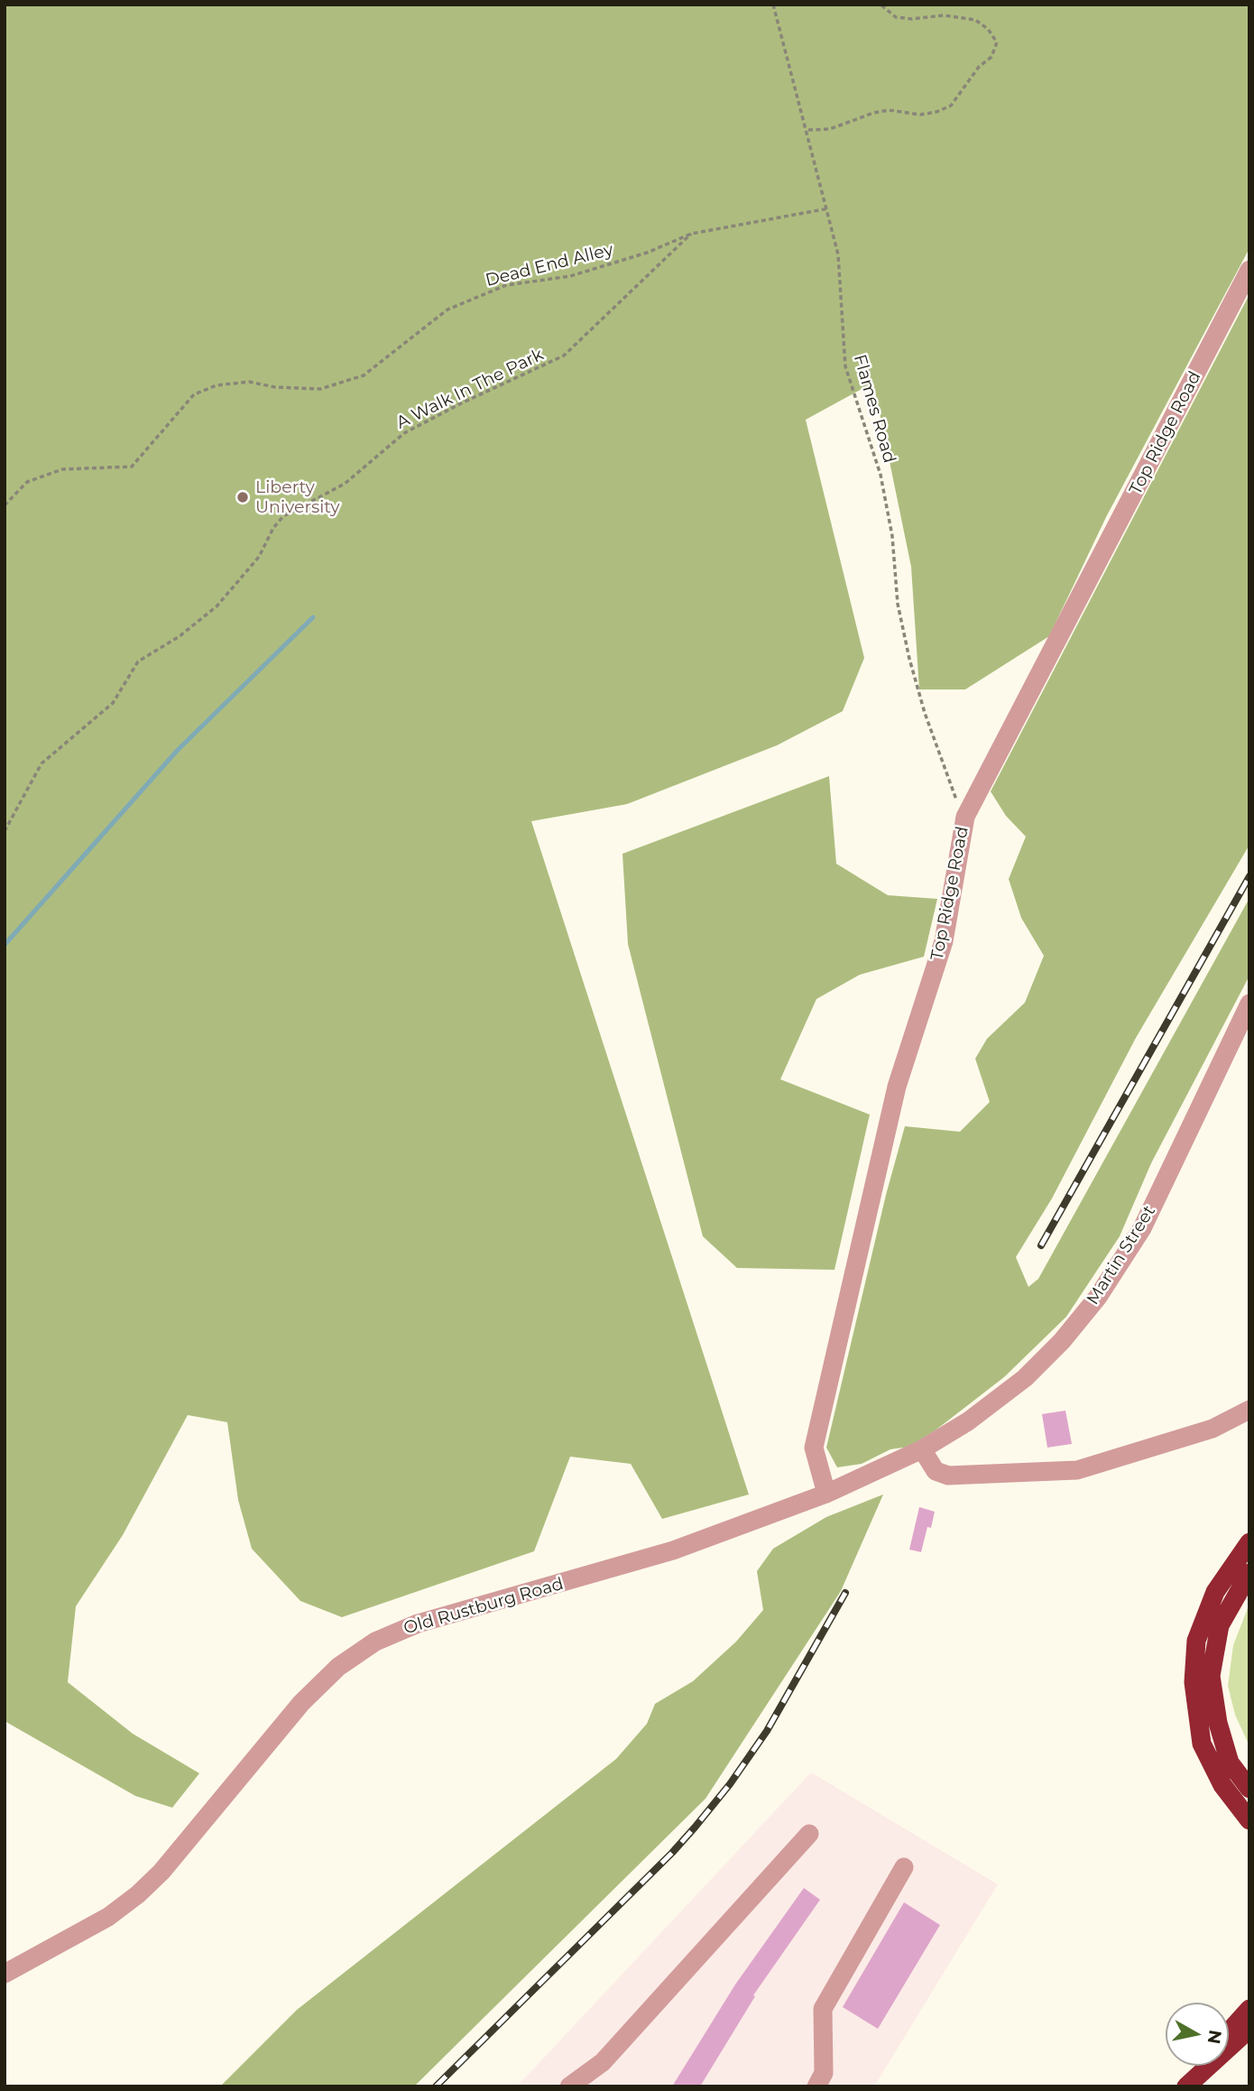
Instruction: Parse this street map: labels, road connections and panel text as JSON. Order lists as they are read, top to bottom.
{
  "streets": {
    "street": ["Top Ridge Road", "Martin Street", "Old Rustburg Road"],
    "path": ["Dead End Alley", "A Walk In The Park", "Flames Road"]
  },
  "crossings": [
    ["Dead End Alley", "A Walk In The Park"],
    ["Dead End Alley", "Flames Road"],
    ["Flames Road", "Top Ridge Road"],
    ["Top Ridge Road", "Old Rustburg Road"],
    ["Martin Street", "Old Rustburg Road"]
  ],
  "places": ["Liberty University"],
  "north": "right"
}
